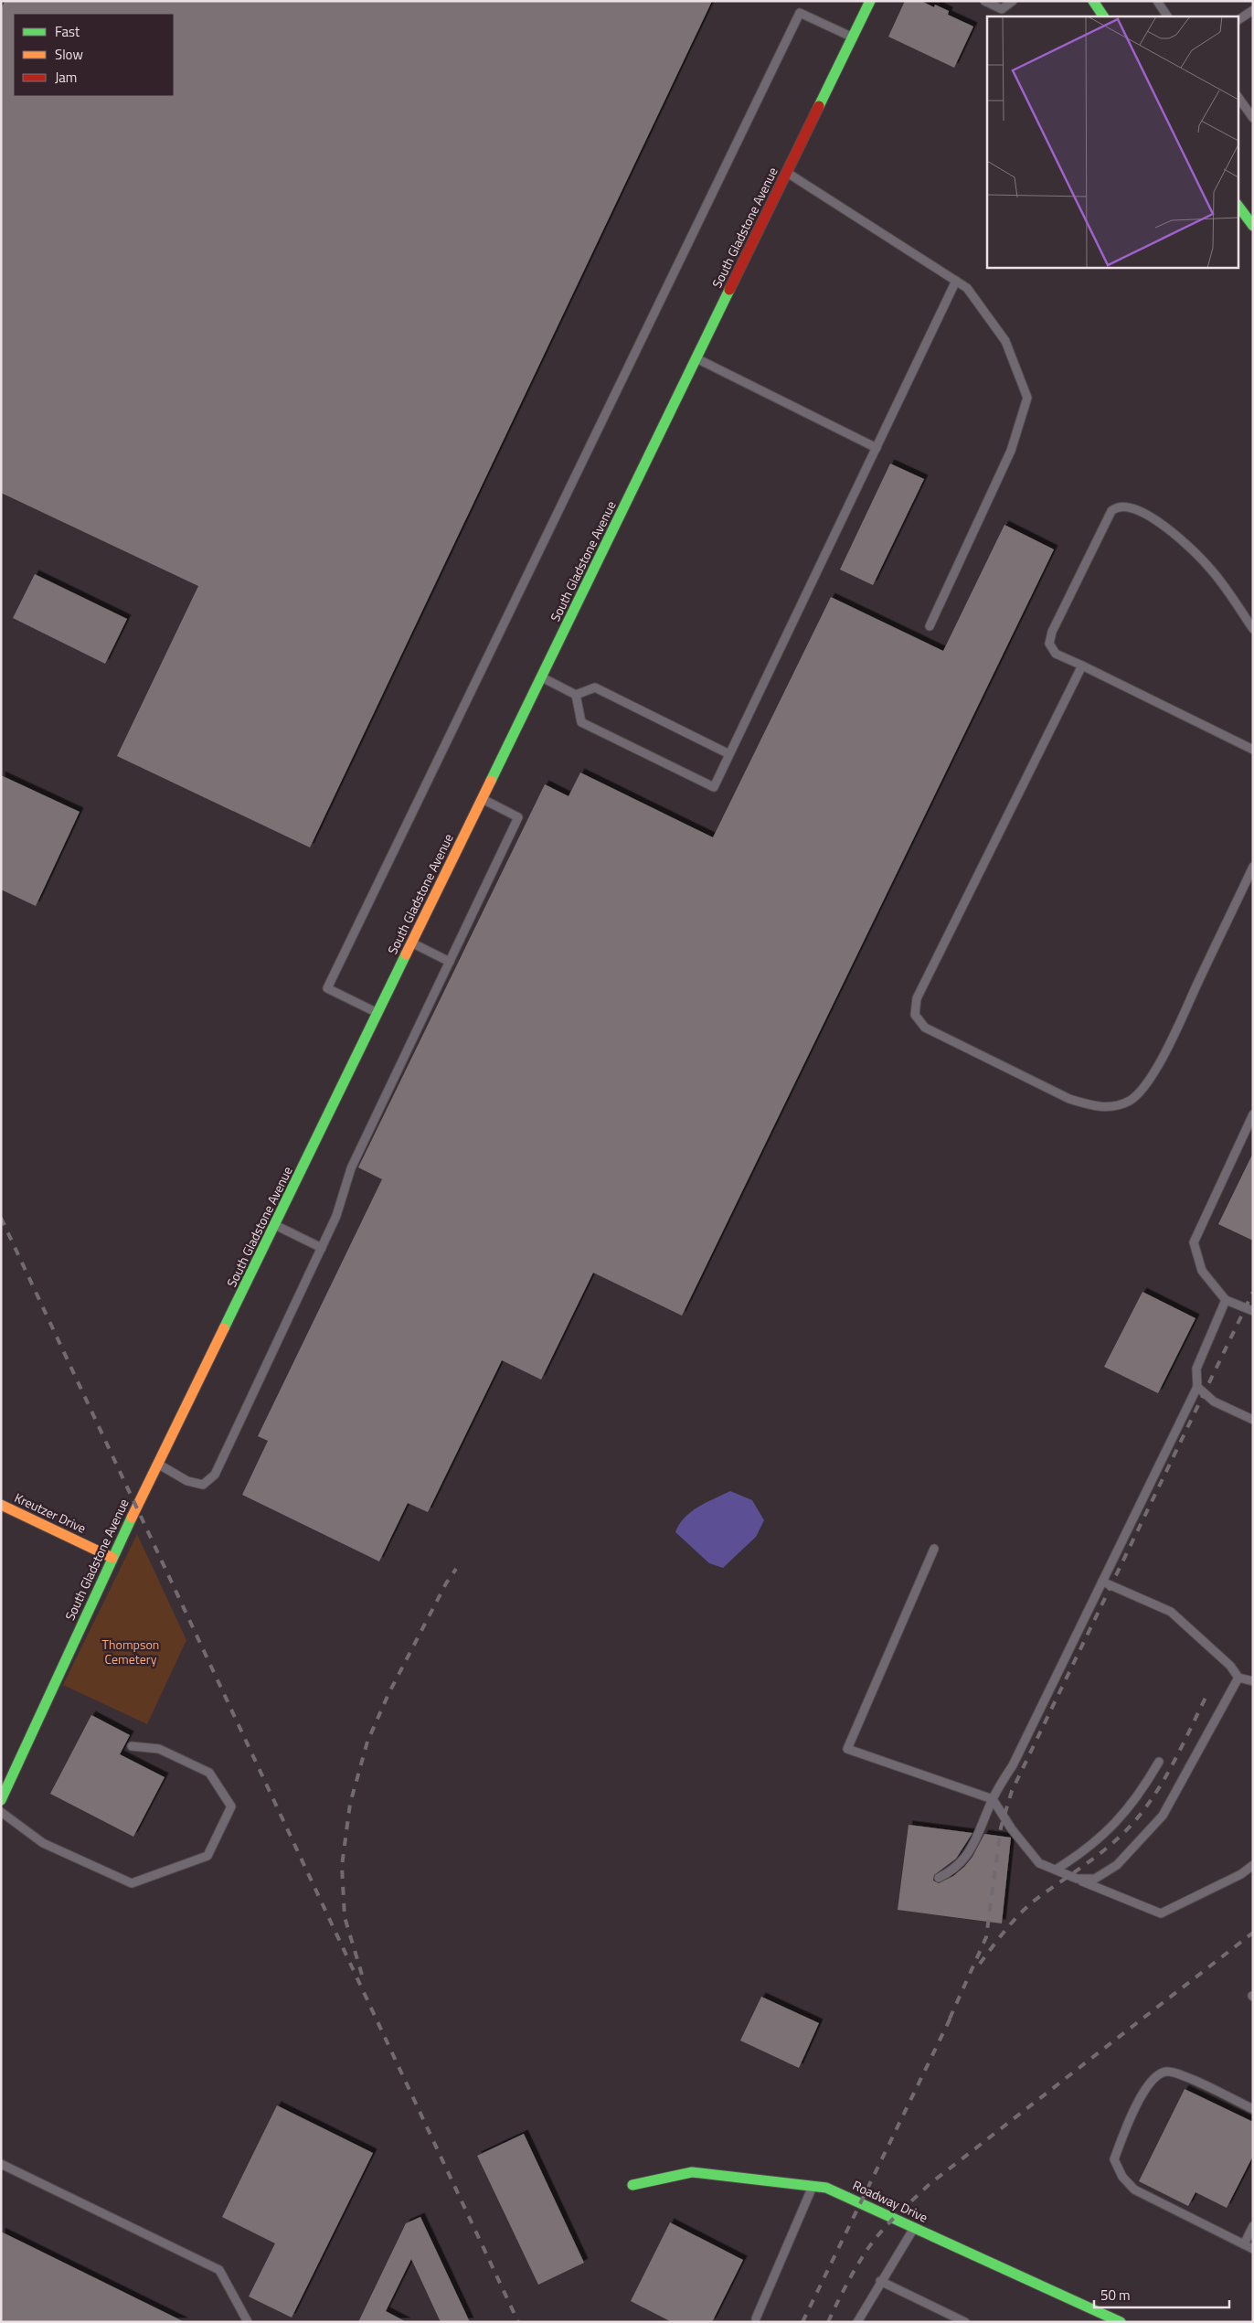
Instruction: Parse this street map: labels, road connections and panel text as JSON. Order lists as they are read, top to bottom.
{
  "streets": {
    "main road": ["South Gladstone Avenue", "Kreutzer Drive", "Roadway Drive"]
  },
  "crossings": [
    ["South Gladstone Avenue", "Kreutzer Drive"]
  ],
  "parks": ["Thompson Cemetery"],
  "legend": ["Fast", "Slow", "Jam"],
  "scale_bar": "50 m"
}
